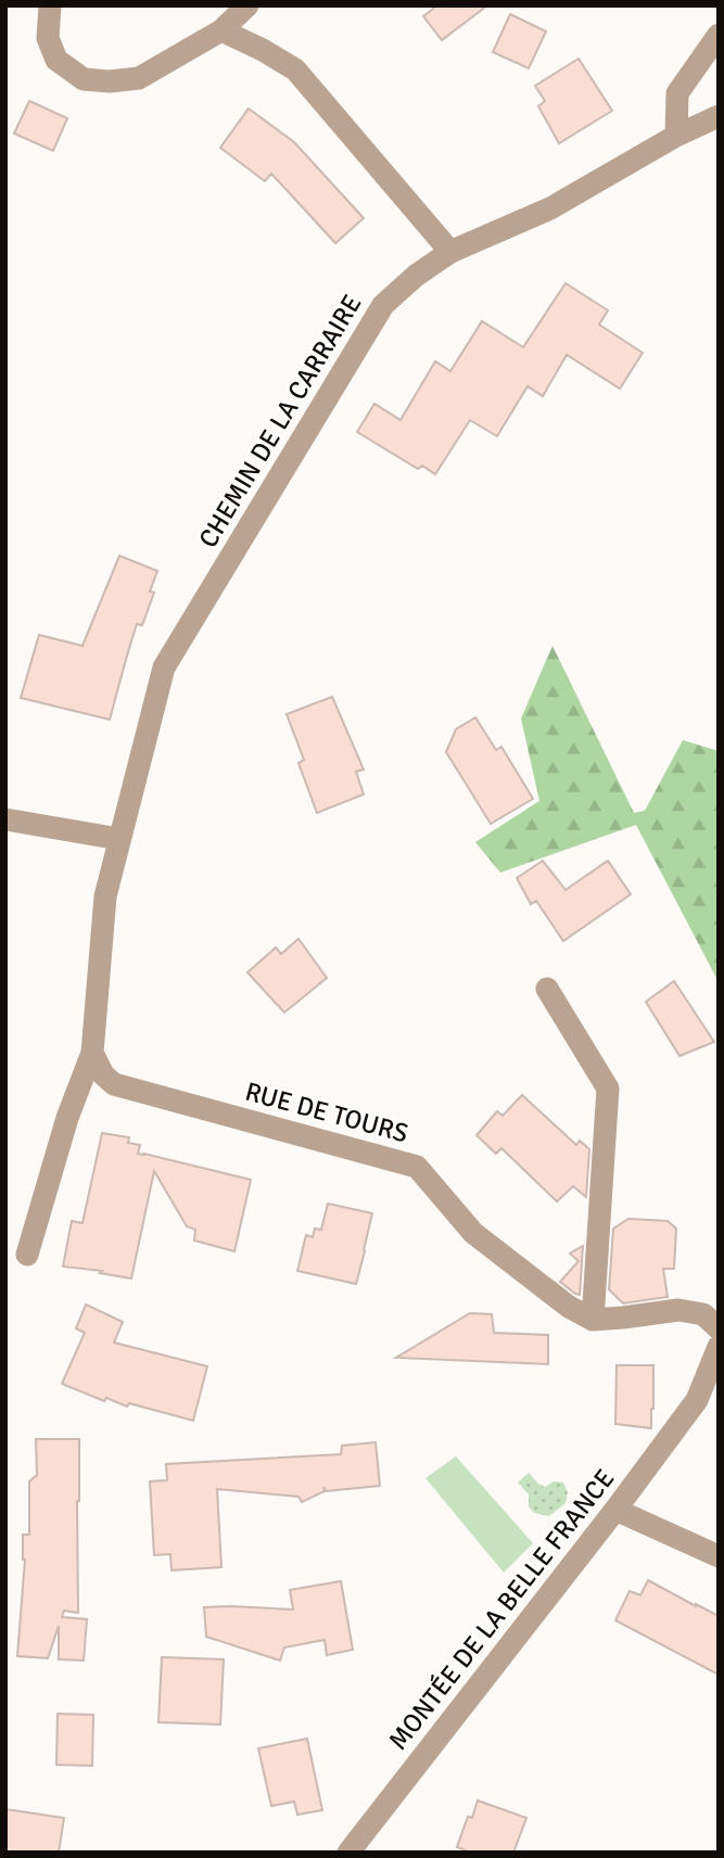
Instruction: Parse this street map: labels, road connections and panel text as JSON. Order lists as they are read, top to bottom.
{
  "streets": {
    "street": ["CHEMIN DE LA CARRAIRE", "RUE DE TOURS", "MONTÉE DE LA BELLE FRANCE"]
  }
}
